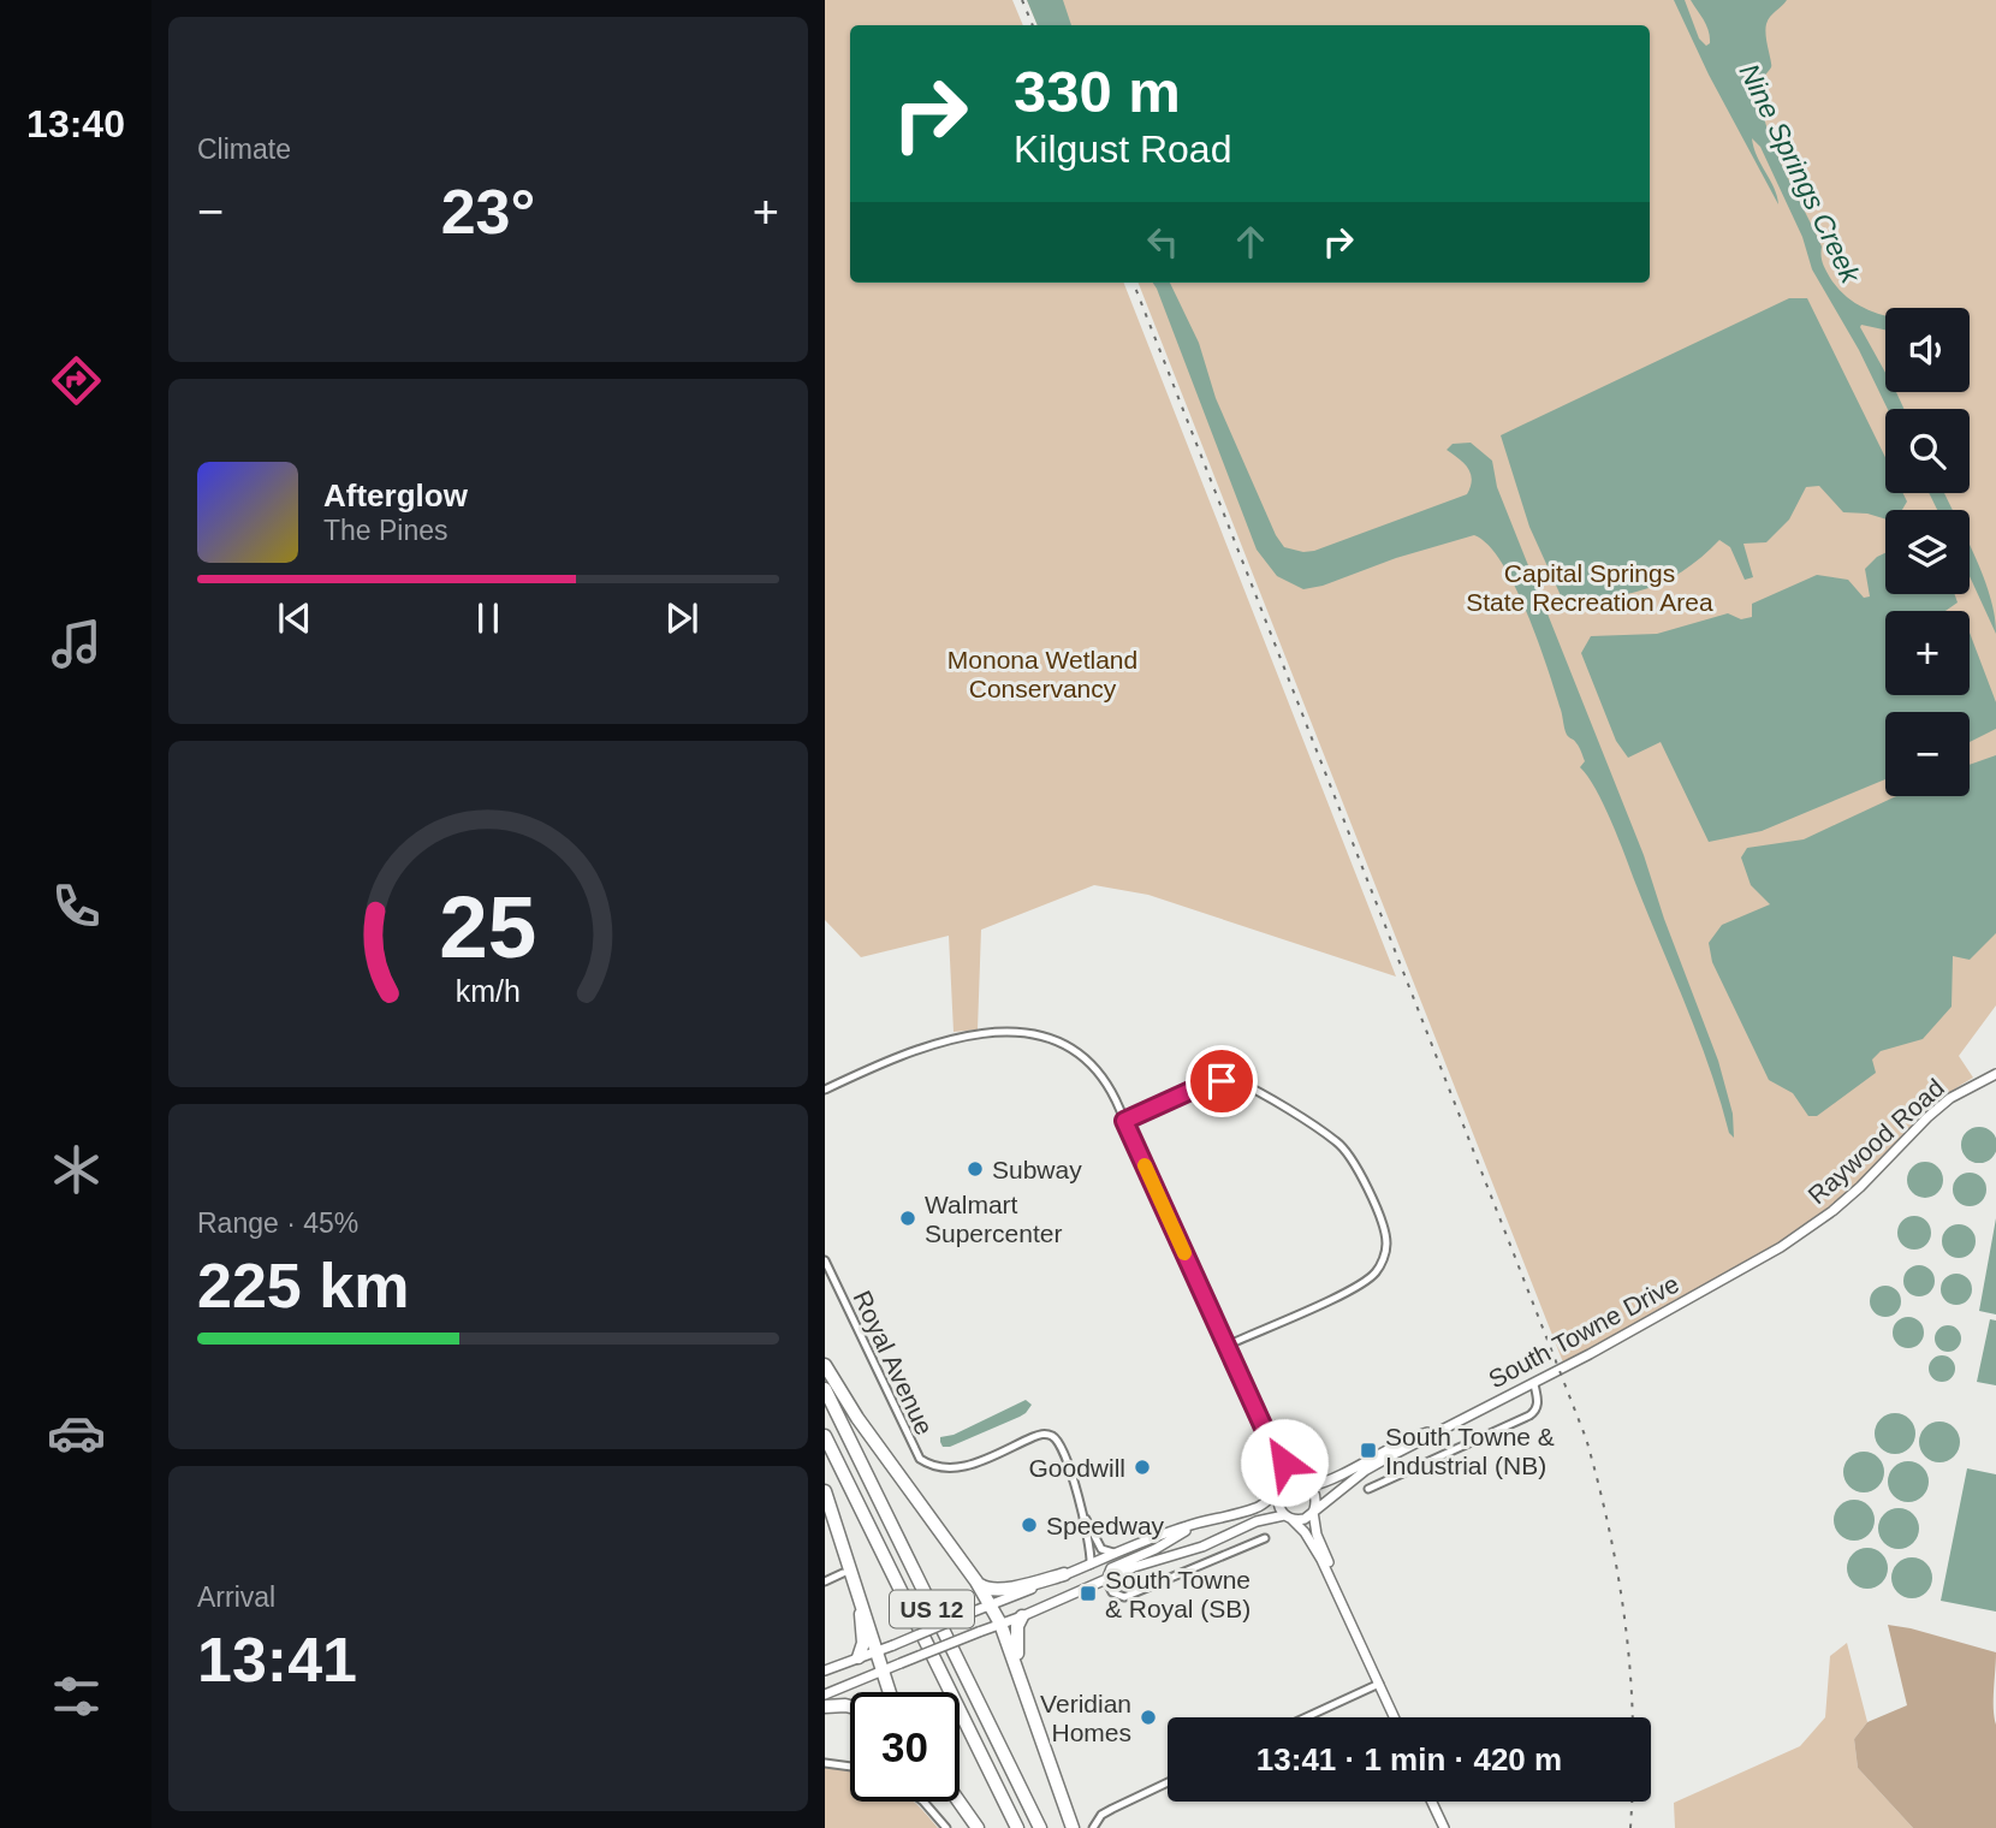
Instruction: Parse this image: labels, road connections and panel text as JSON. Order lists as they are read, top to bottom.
{
  "streets": {
    "highway": ["US 12"],
    "street": ["Raywood Road", "South Towne Drive", "Royal Avenue"]
  },
  "crossings": [
    ["Raywood Road", "South Towne Drive"]
  ],
  "water": ["Nine Springs Creek"],
  "parks": ["Capital Springs State Recreation Area", "Monona Wetland Conservancy"],
  "places": {
    "other": [
      "Subway",
      "Walmart Supercenter",
      "Goodwill",
      "Speedway",
      "Veridian Homes"
    ],
    "transit": ["South Towne & Industrial (NB)", "South Towne & Royal (SB)"]
  },
  "page": {
    "tabs": "13:40",
    "tile": [
      "Climate",
      ["Range · 45%", "225 km"],
      ["Arrival", "13:41"]
    ],
    "turn": ["330 m", "Kilgust Road"],
    "heat": ["−", "23°", "+"],
    "map_buttons": ["+", "−"],
    "song": ["Afterglow", "The Pines"],
    "limit": "30",
    "trip": "13:41 · 1 min · 420 m",
    "gauge": ["25", "km/h"]
  }
}
